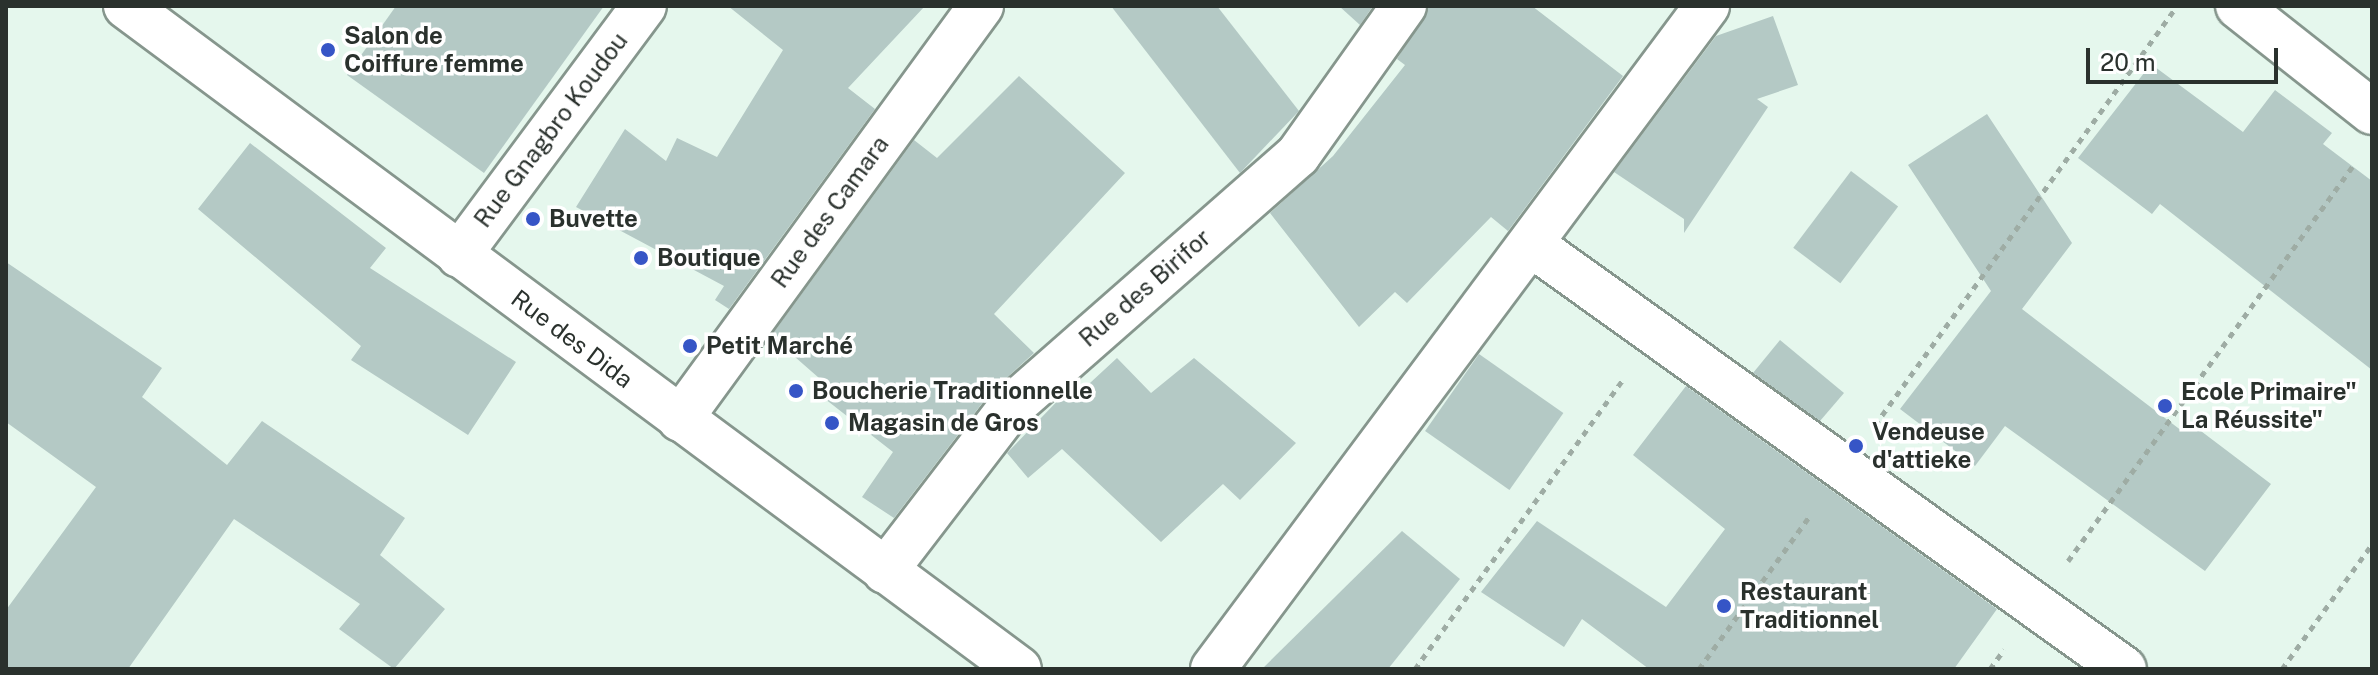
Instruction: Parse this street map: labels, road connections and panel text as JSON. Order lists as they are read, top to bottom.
{
  "streets": {
    "street": [
      "Rue Gnagbro Koudou",
      "Rue des Camara",
      "Rue des Birifor",
      "Rue des Dida"
    ]
  },
  "crossings": [
    ["Rue Gnagbro Koudou", "Rue des Dida"],
    ["Rue des Camara", "Rue des Dida"],
    ["Rue des Birifor", "Rue des Dida"]
  ],
  "places": [
    "Salon de Coiffure femme",
    "Buvette",
    "Boutique",
    "Petit Marché",
    "Boucherie Traditionnelle",
    "Ecole Primaire\" La Réussite\"",
    "Magasin de Gros",
    "Vendeuse d'attieke",
    "Restaurant Traditionnel"
  ],
  "scale_bar": "20 m"
}
